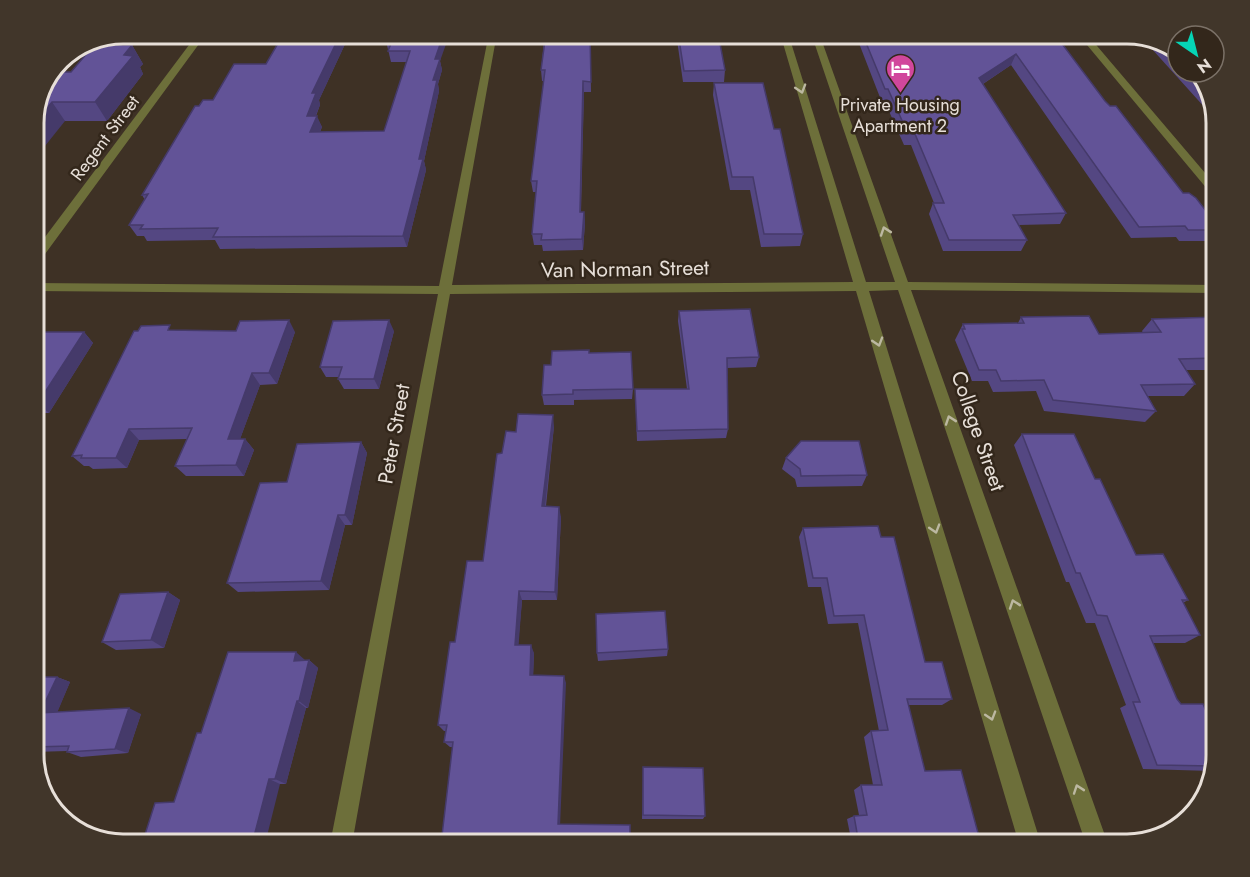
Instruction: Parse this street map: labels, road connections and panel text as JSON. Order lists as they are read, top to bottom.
{
  "streets": {
    "street": [
      "Regent Street",
      "Van Norman Street",
      "College Street",
      "Peter Street"
    ]
  },
  "crossings": [
    ["Van Norman Street", "College Street"],
    ["Van Norman Street", "Peter Street"]
  ],
  "places": {
    "hotel": ["Private Housing Apartment 2"]
  },
  "north": "bottom right"
}
